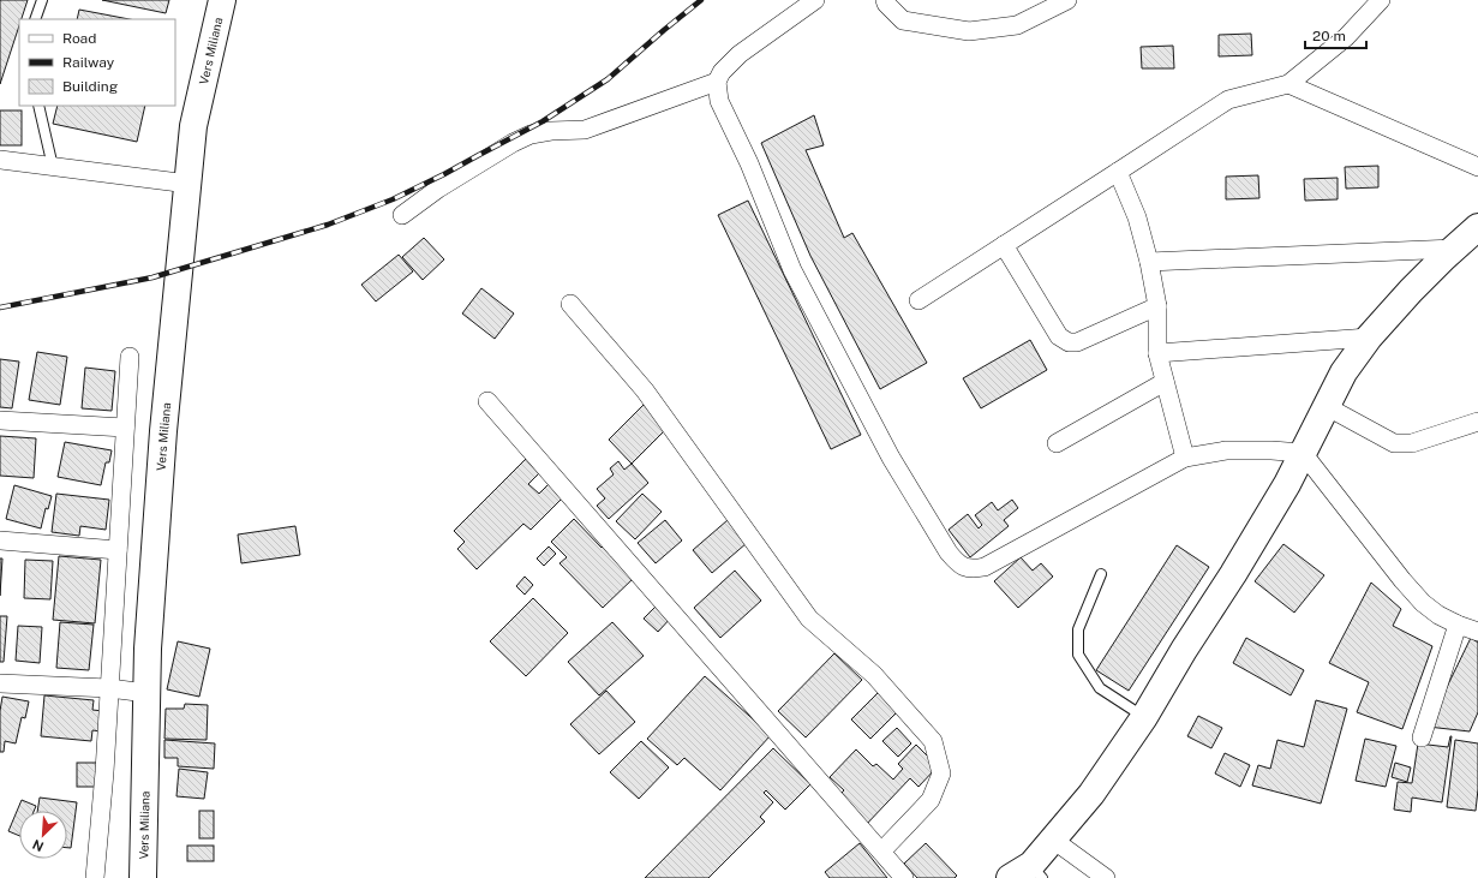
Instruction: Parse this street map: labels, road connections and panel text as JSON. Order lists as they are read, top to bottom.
{
  "streets": {
    "main road": ["Vers Miliana"]
  },
  "legend": ["Road", "Railway", "Building"],
  "scale_bar": "20 m",
  "north": "bottom left"
}
